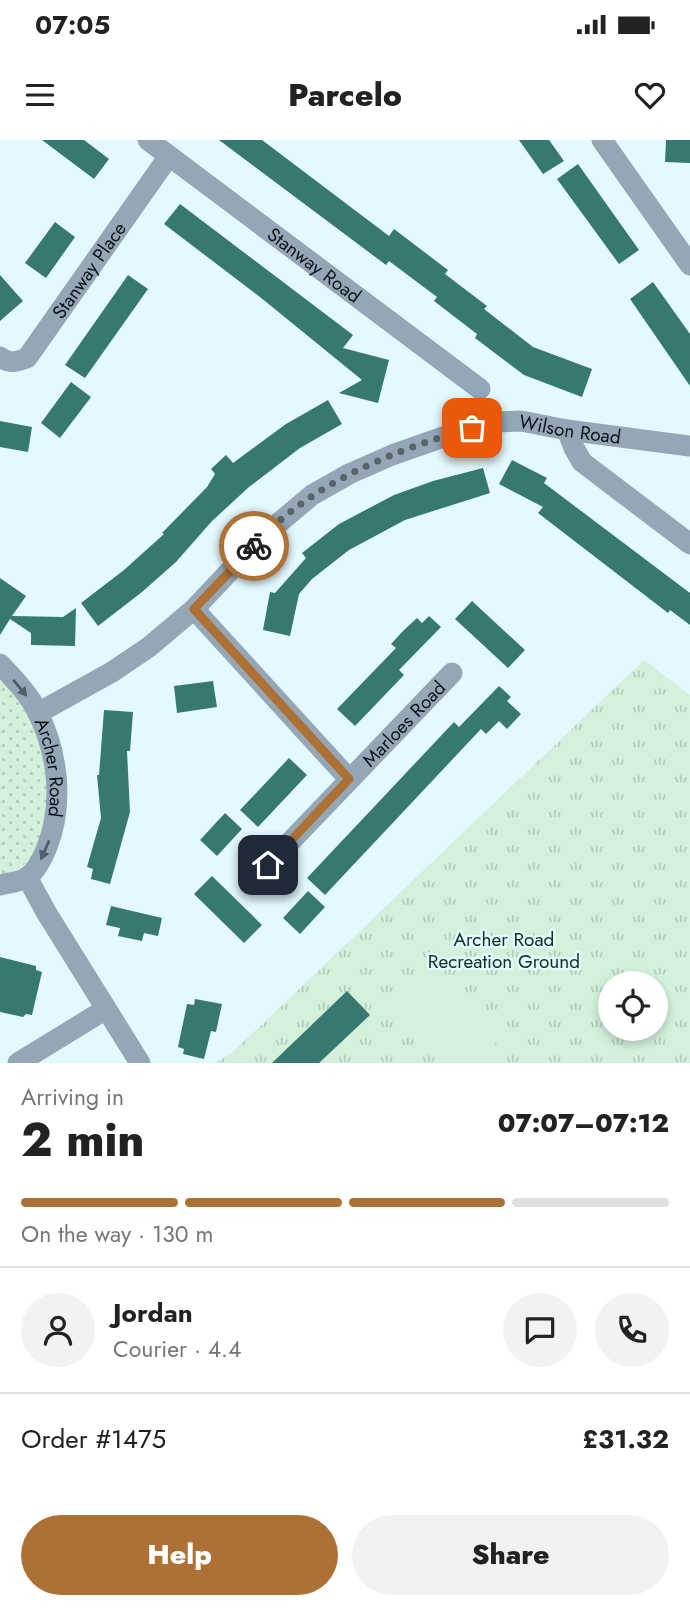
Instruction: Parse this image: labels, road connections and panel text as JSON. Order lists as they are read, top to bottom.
{
  "streets": {
    "street": [
      "Stanway Road",
      "Stanway Place",
      "Wilson Road",
      "Marloes Road",
      "Archer Road"
    ]
  },
  "crossings": [
    ["Stanway Road", "Stanway Place"],
    ["Wilson Road", "Archer Road"]
  ],
  "one_way": ["Archer Road"],
  "parks": ["Archer Road Recreation Ground"],
  "page": {
    "status": "07:05",
    "header": "Parcelo",
    "heading": ["2 min", "Arriving in", "07:07–07:12"],
    "panel": [
      "Jordan",
      "Courier · 4.4",
      "Order #1475",
      "£31.32"
    ],
    "bar": "On the way · 130 m",
    "buttons": ["Help", "Share"]
  }
}
